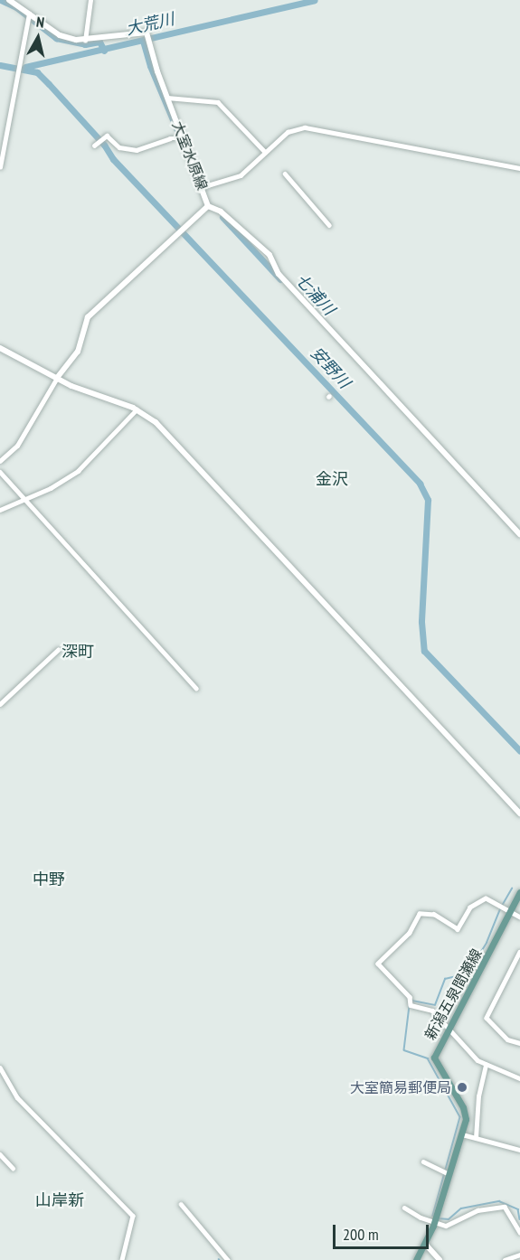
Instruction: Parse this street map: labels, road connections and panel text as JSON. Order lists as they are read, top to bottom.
{
  "streets": {
    "main road": ["新潟五泉間瀬線"],
    "street": ["大室水原線"]
  },
  "districts": [
    "金沢",
    "深町",
    "中野",
    "山岸新"
  ],
  "water": ["大荒川", "七浦川", "安野川"],
  "places": ["大室簡易郵便局"],
  "scale_bar": "200 m",
  "north": "top"
}
